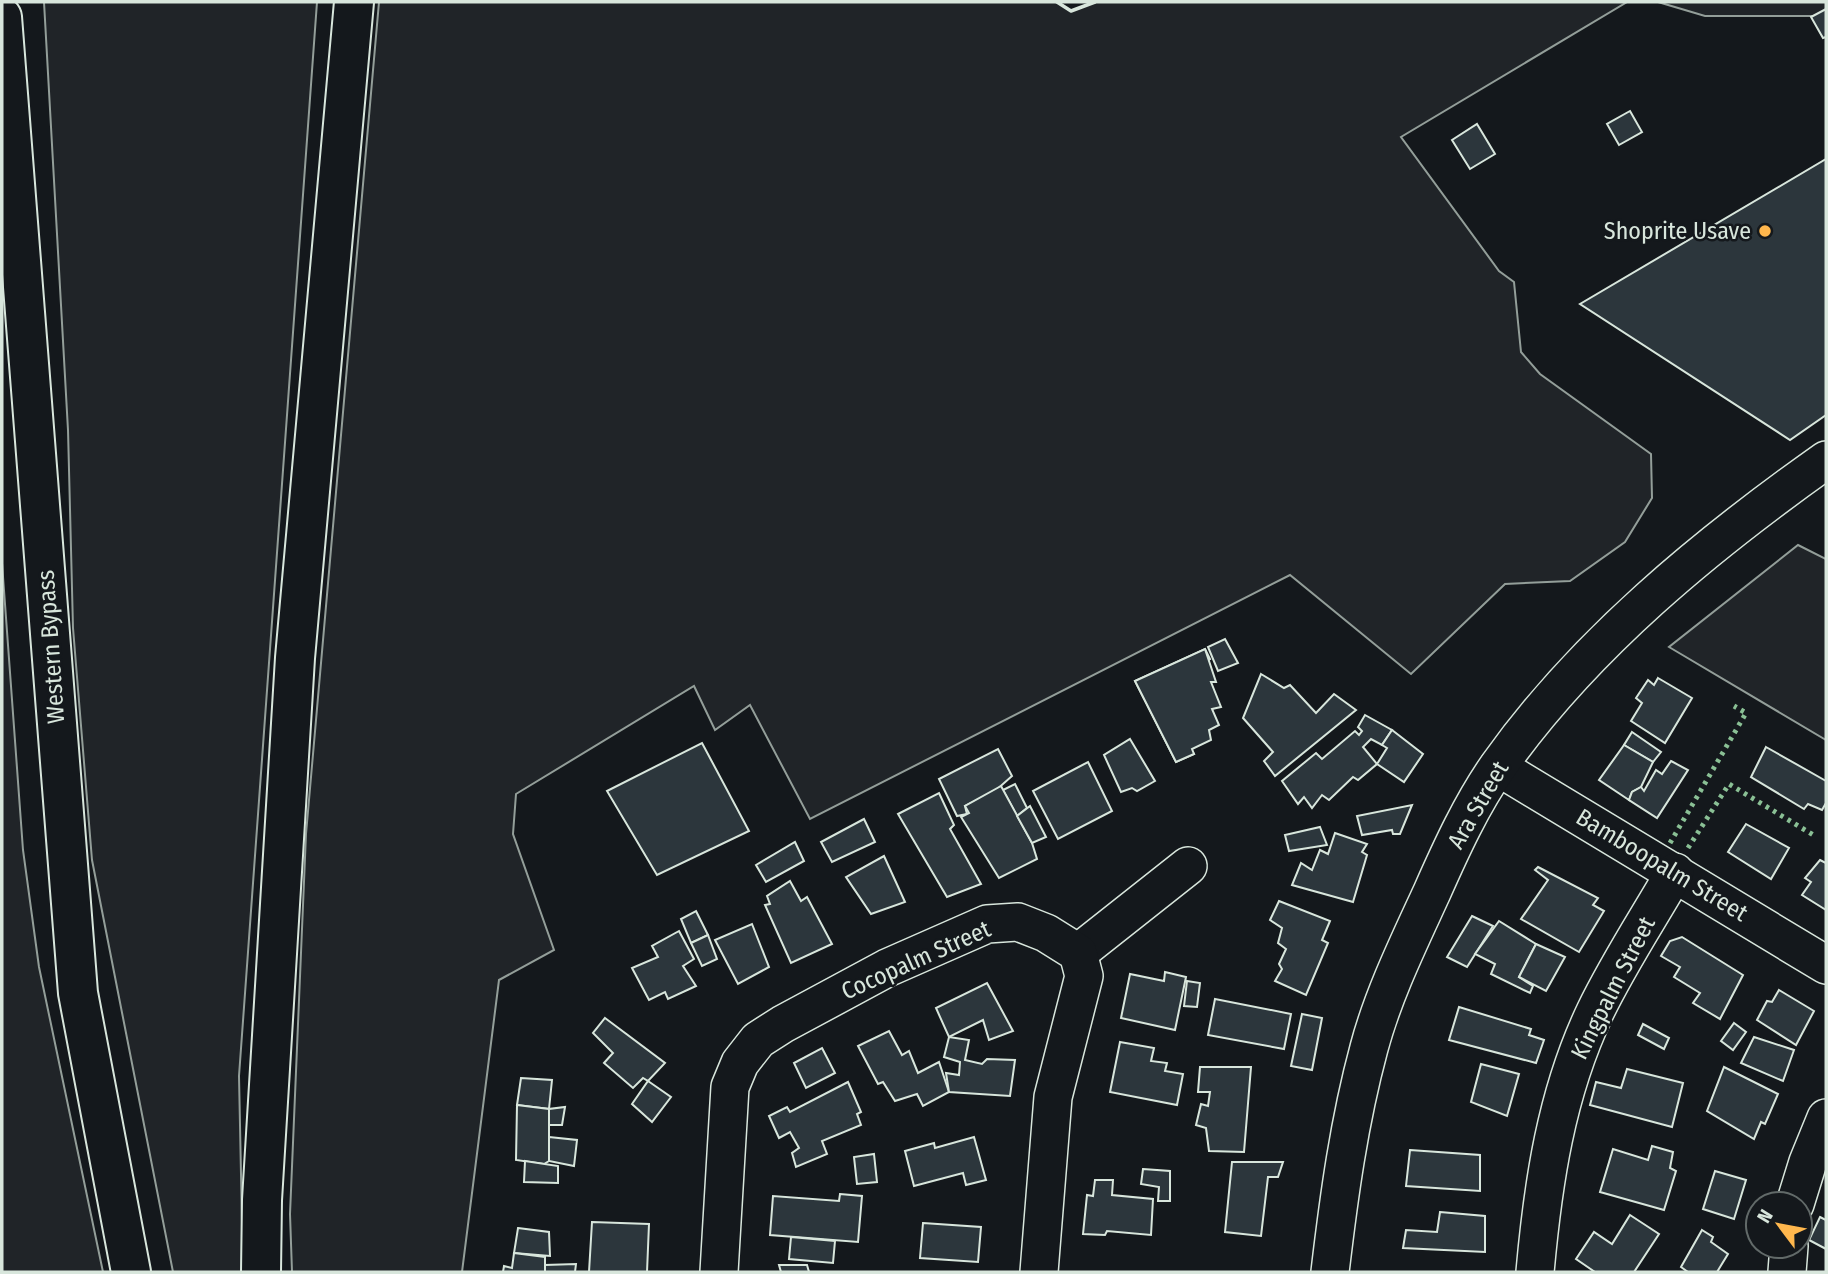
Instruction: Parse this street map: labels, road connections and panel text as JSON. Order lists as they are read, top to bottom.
{
  "streets": {
    "highway": ["Western Bypass"],
    "street": [
      "Ara Street",
      "Bamboopalm Street",
      "Cocopalm Street",
      "Kingpalm Street"
    ]
  },
  "crossings": [
    ["Ara Street", "Bamboopalm Street"],
    ["Bamboopalm Street", "Kingpalm Street"]
  ],
  "places": ["Shoprite Usave"],
  "north": "top left"
}
